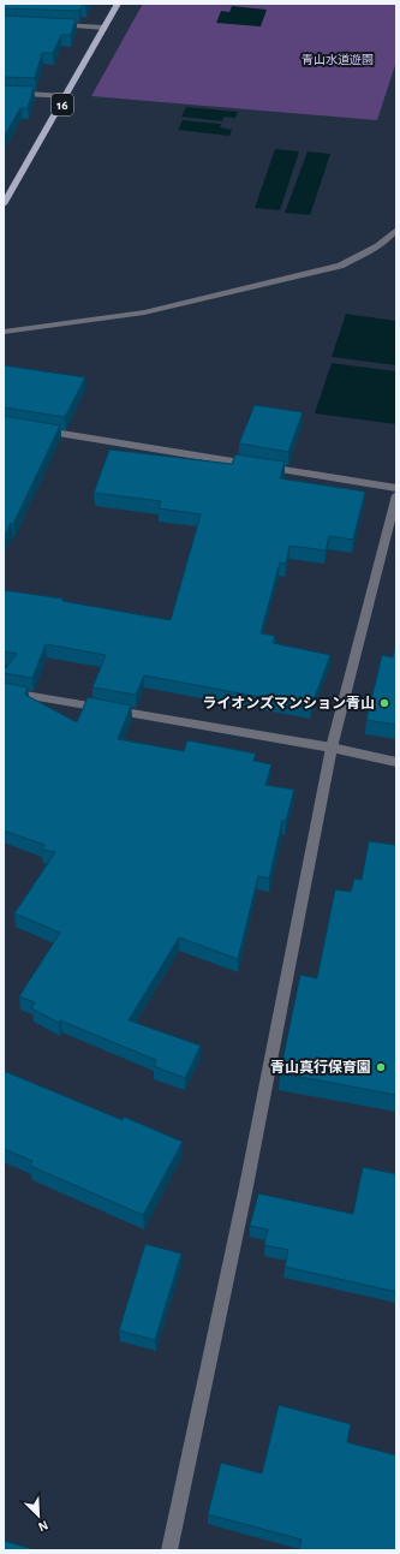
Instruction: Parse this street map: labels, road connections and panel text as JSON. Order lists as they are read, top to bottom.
{
  "streets": {
    "main road": ["16"]
  },
  "parks": ["青山水道遊園"],
  "places": ["ライオンズマンション青山", "青山真行保育園"],
  "north": "bottom right"
}
